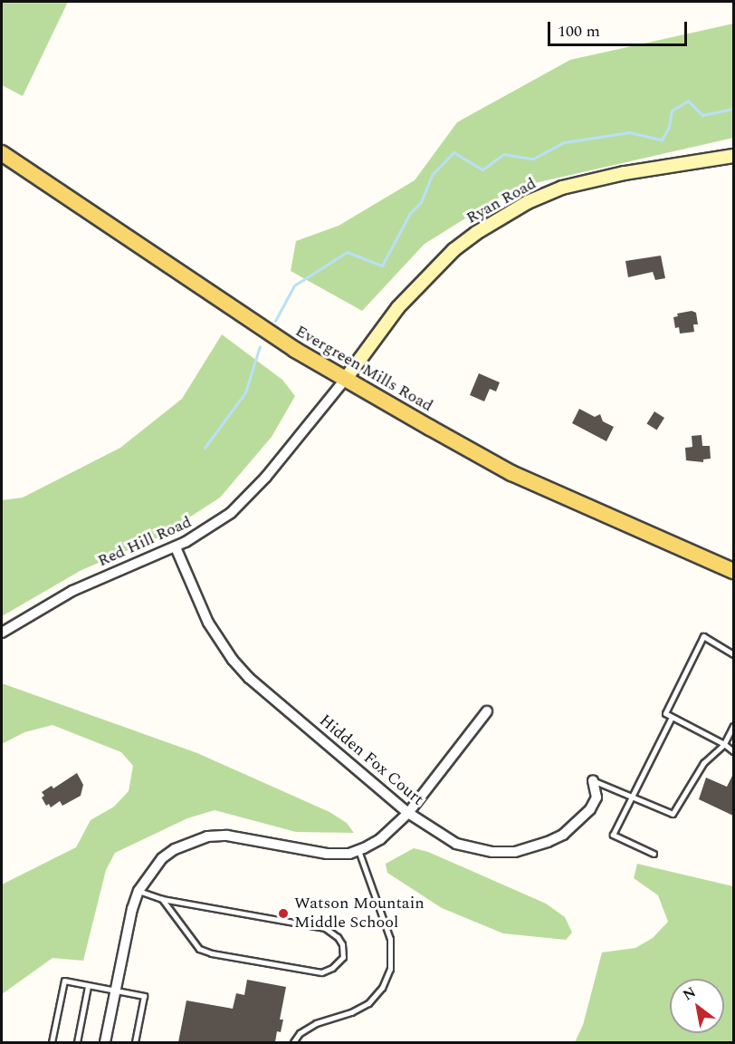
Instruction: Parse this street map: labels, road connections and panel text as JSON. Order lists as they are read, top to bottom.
{
  "streets": {
    "main road": ["Ryan Road", "Evergreen Mills Road"],
    "street": ["Red Hill Road", "Hidden Fox Court"]
  },
  "crossings": [
    ["Ryan Road", "Evergreen Mills Road"],
    ["Ryan Road", "Red Hill Road"],
    ["Evergreen Mills Road", "Red Hill Road"],
    ["Red Hill Road", "Hidden Fox Court"]
  ],
  "places": ["Watson Mountain Middle School"],
  "scale_bar": "100 m",
  "north": "top left"
}
